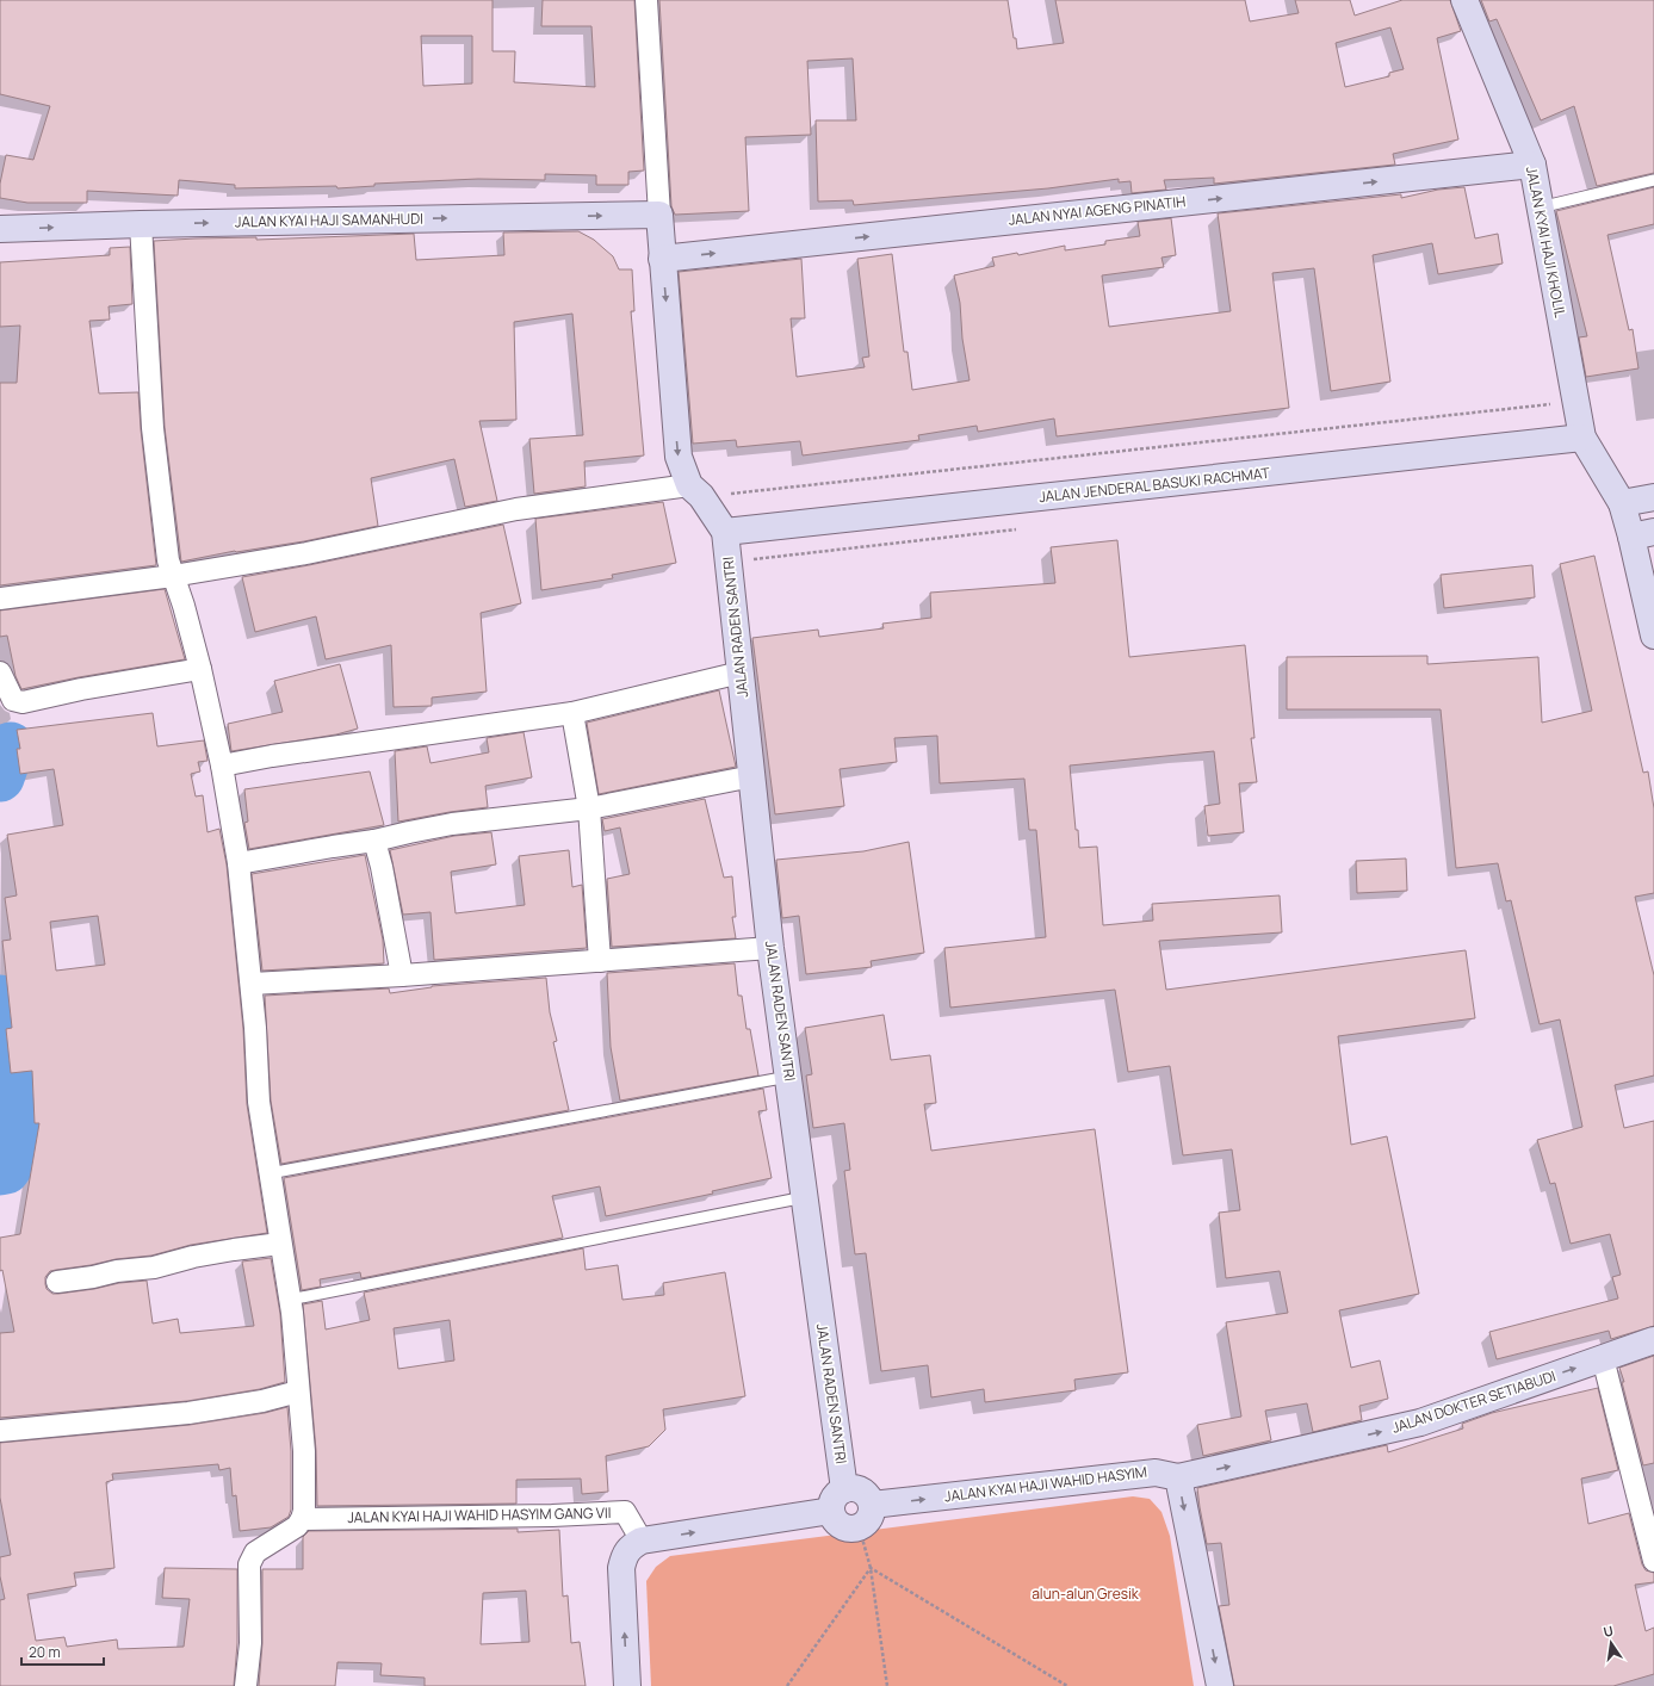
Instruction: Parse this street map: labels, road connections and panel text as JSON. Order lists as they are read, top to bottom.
{
  "streets": {
    "main road": [
      "JALAN NYAI AGENG PINATIH",
      "JALAN KYAI HAJI SAMANHUDI",
      "JALAN KYAI HAJI KHOLIL",
      "JALAN JENDERAL BASUKI RACHMAT",
      "JALAN RADEN SANTRI",
      "JALAN DOKTER SETIABUDI",
      "JALAN KYAI HAJI WAHID HASYIM"
    ],
    "street": ["JALAN KYAI HAJI WAHID HASYIM GANG VII"]
  },
  "crossings": [
    ["JALAN NYAI AGENG PINATIH", "JALAN KYAI HAJI KHOLIL"],
    ["JALAN KYAI HAJI KHOLIL", "JALAN JENDERAL BASUKI RACHMAT"],
    ["JALAN JENDERAL BASUKI RACHMAT", "JALAN RADEN SANTRI"],
    ["JALAN RADEN SANTRI", "JALAN KYAI HAJI WAHID HASYIM"],
    ["JALAN DOKTER SETIABUDI", "JALAN KYAI HAJI WAHID HASYIM"]
  ],
  "one_way": [
    "JALAN NYAI AGENG PINATIH",
    "JALAN KYAI HAJI SAMANHUDI",
    "JALAN DOKTER SETIABUDI",
    "JALAN KYAI HAJI WAHID HASYIM"
  ],
  "parks": ["alun-alun Gresik"],
  "scale_bar": "20 m",
  "north": "top"
}
